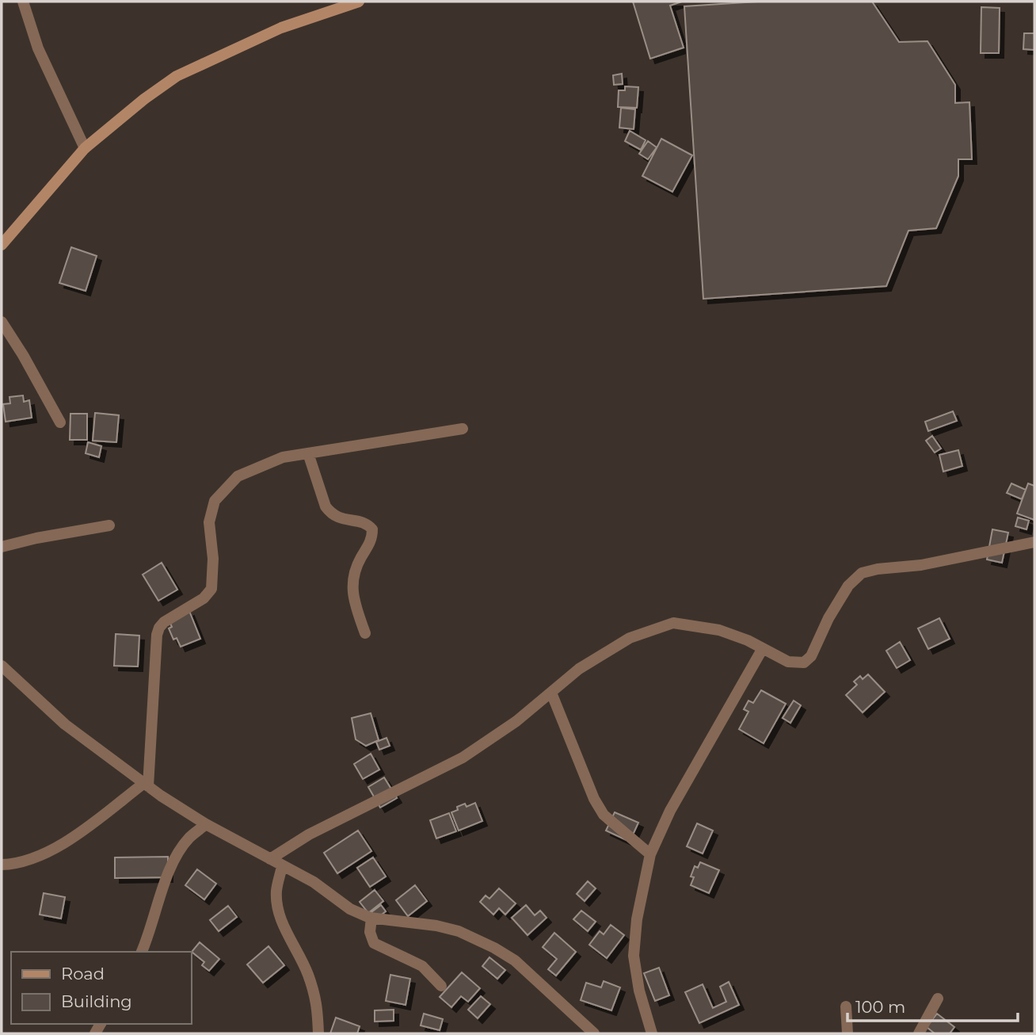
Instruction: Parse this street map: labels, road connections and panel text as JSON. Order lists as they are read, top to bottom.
{
  "legend": ["Road", "Building"],
  "scale_bar": "100 m"
}
